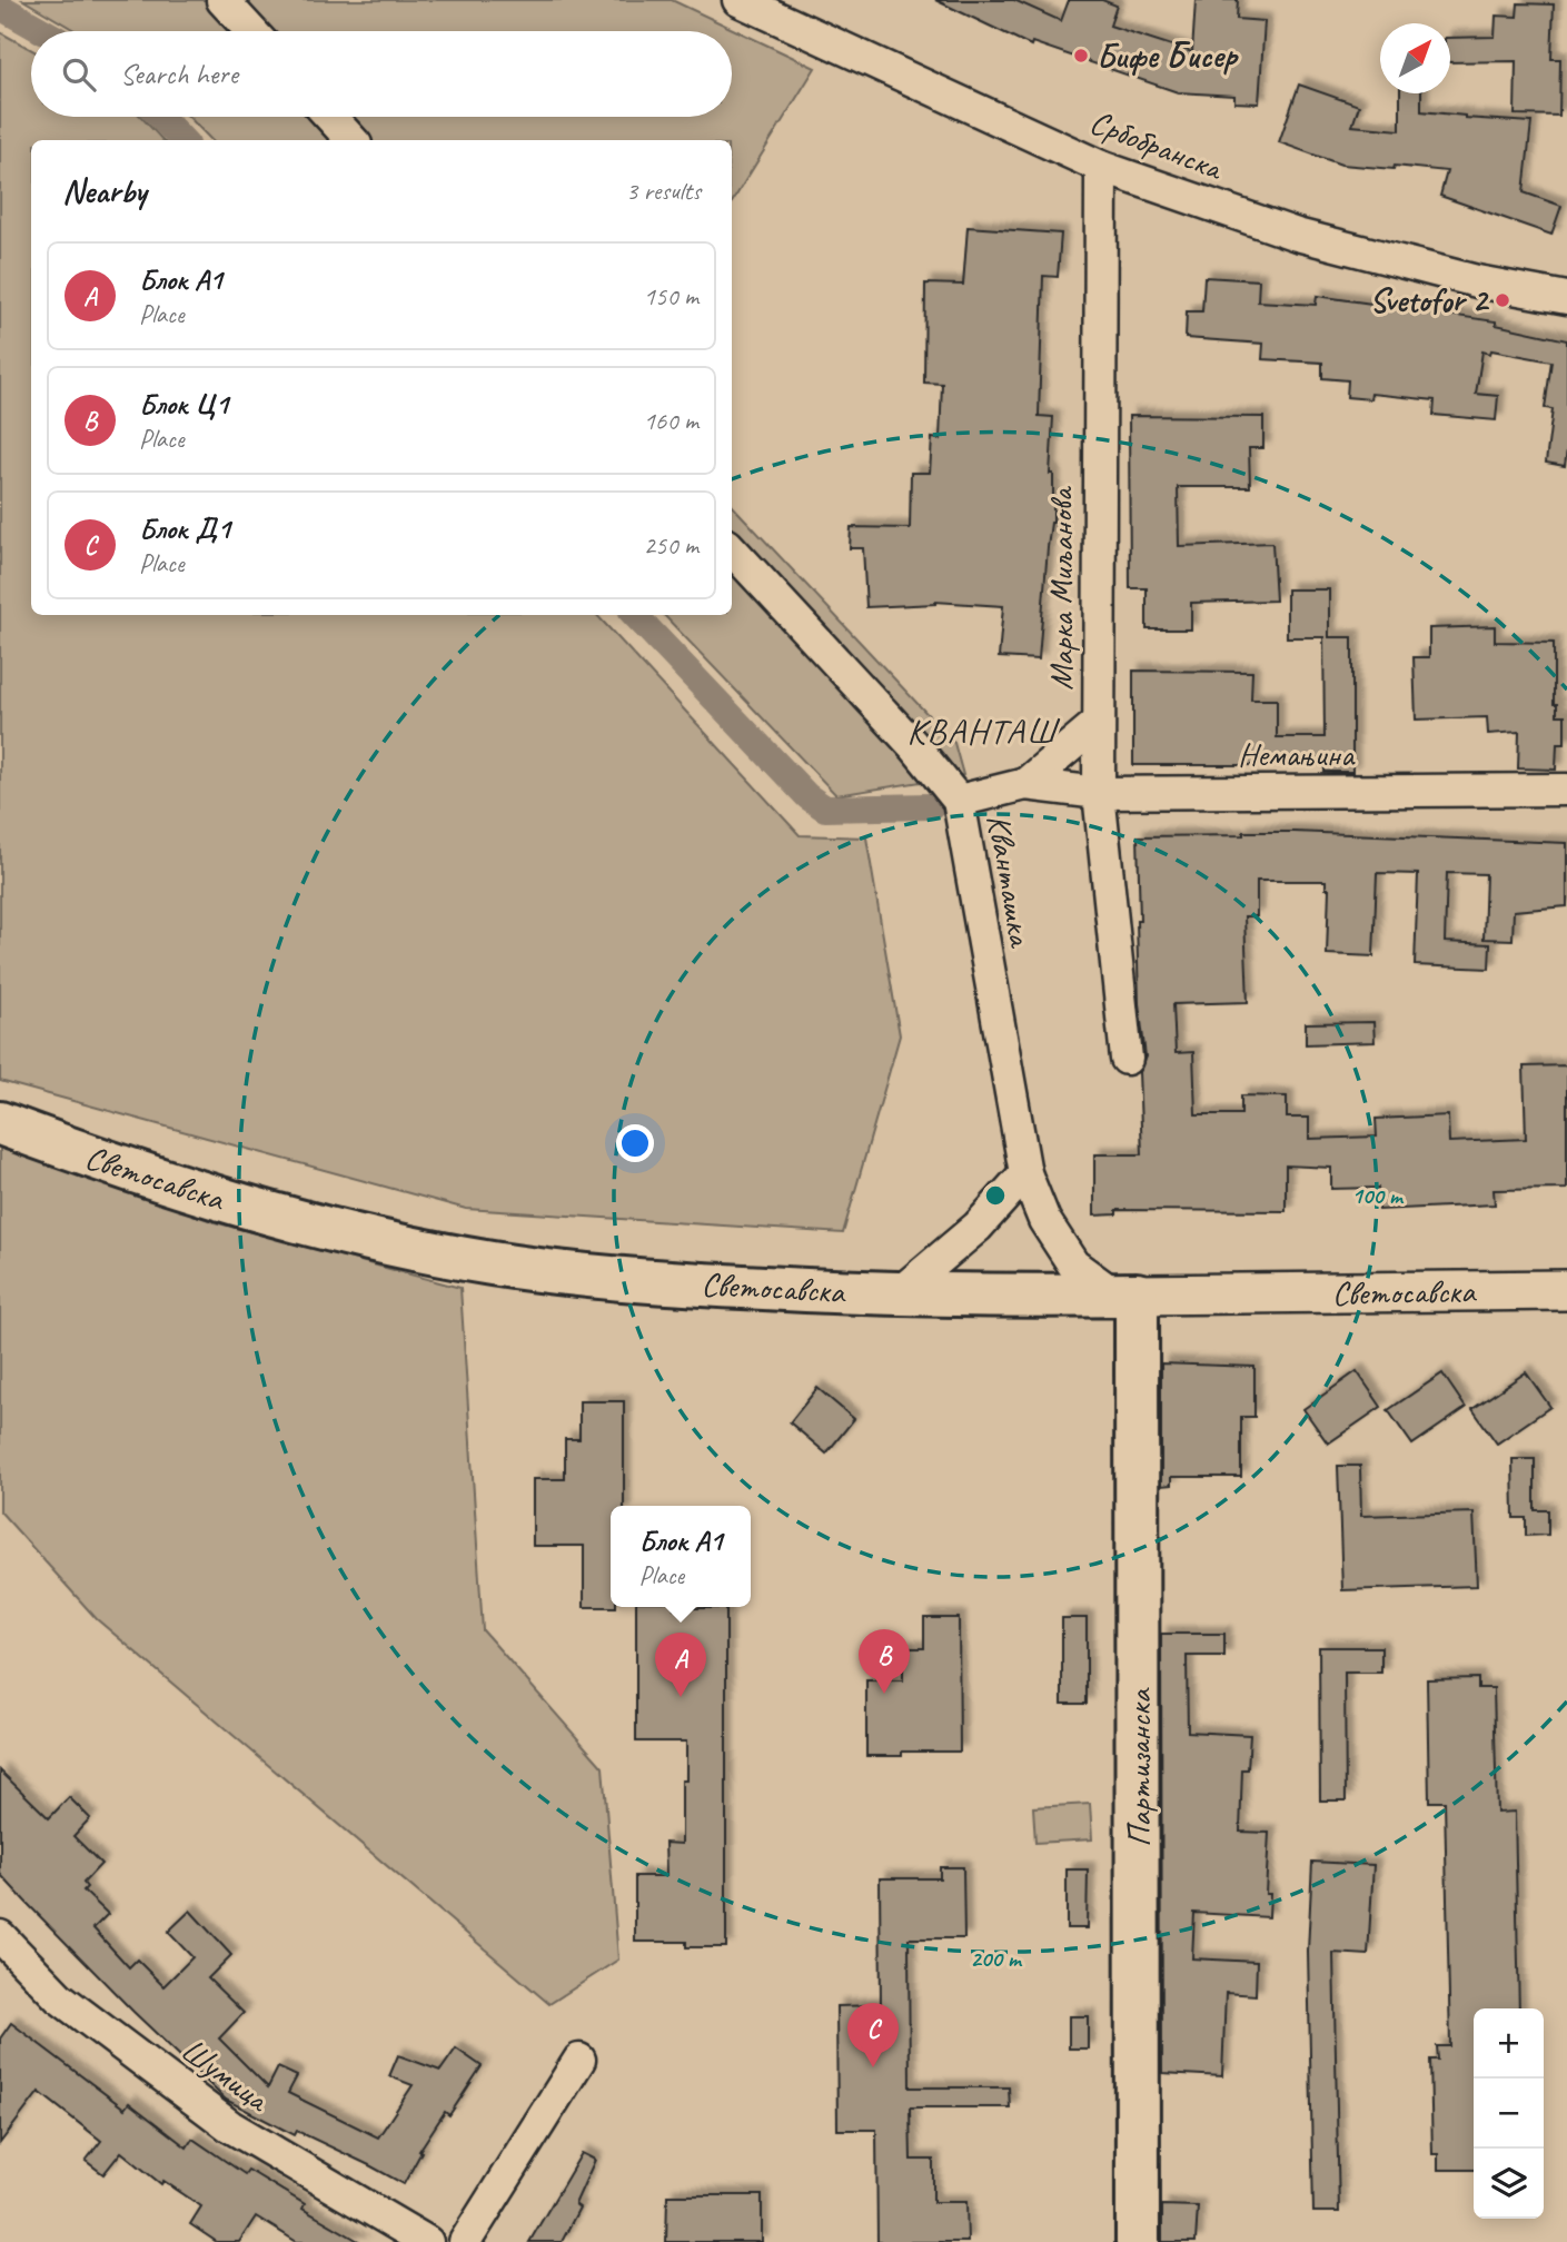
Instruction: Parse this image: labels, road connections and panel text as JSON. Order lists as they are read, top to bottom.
{
  "streets": {
    "main road": ["Светосавска", "Партизанска"],
    "street": [
      "Србобранска",
      "Марка Миљанова",
      "Немањина",
      "Кванташка",
      "Шумица"
    ]
  },
  "crossings": [
    ["Србобранска", "Марка Миљанова"],
    ["Марка Миљанова", "Немањина"],
    ["Немањина", "Кванташка"],
    ["Кванташка", "Светосавска"],
    ["Кванташка", "Партизанска"],
    ["Светосавска", "Партизанска"]
  ],
  "districts": ["КВАНТАШ"],
  "places": ["Бифе Бисер", "Svetofor 2"],
  "north": "top right",
  "page": {
    "search": "Search here",
    "heading": ["Nearby", "3 results"],
    "list": [
      {
        "mark": "A",
        "name": "Блок А1",
        "note": "Place",
        "value": "150 m"
      },
      {
        "mark": "B",
        "name": "Блок Ц1",
        "note": "Place",
        "value": "160 m"
      },
      {
        "mark": "C",
        "name": "Блок Д1",
        "note": "Place",
        "value": "250 m"
      }
    ],
    "popup": ["Блок А1", "Place"],
    "pins": ["B", "A", "C"],
    "map_buttons": ["+", "−"]
  },
  "rings": ["100 m", "200 m"]
}
